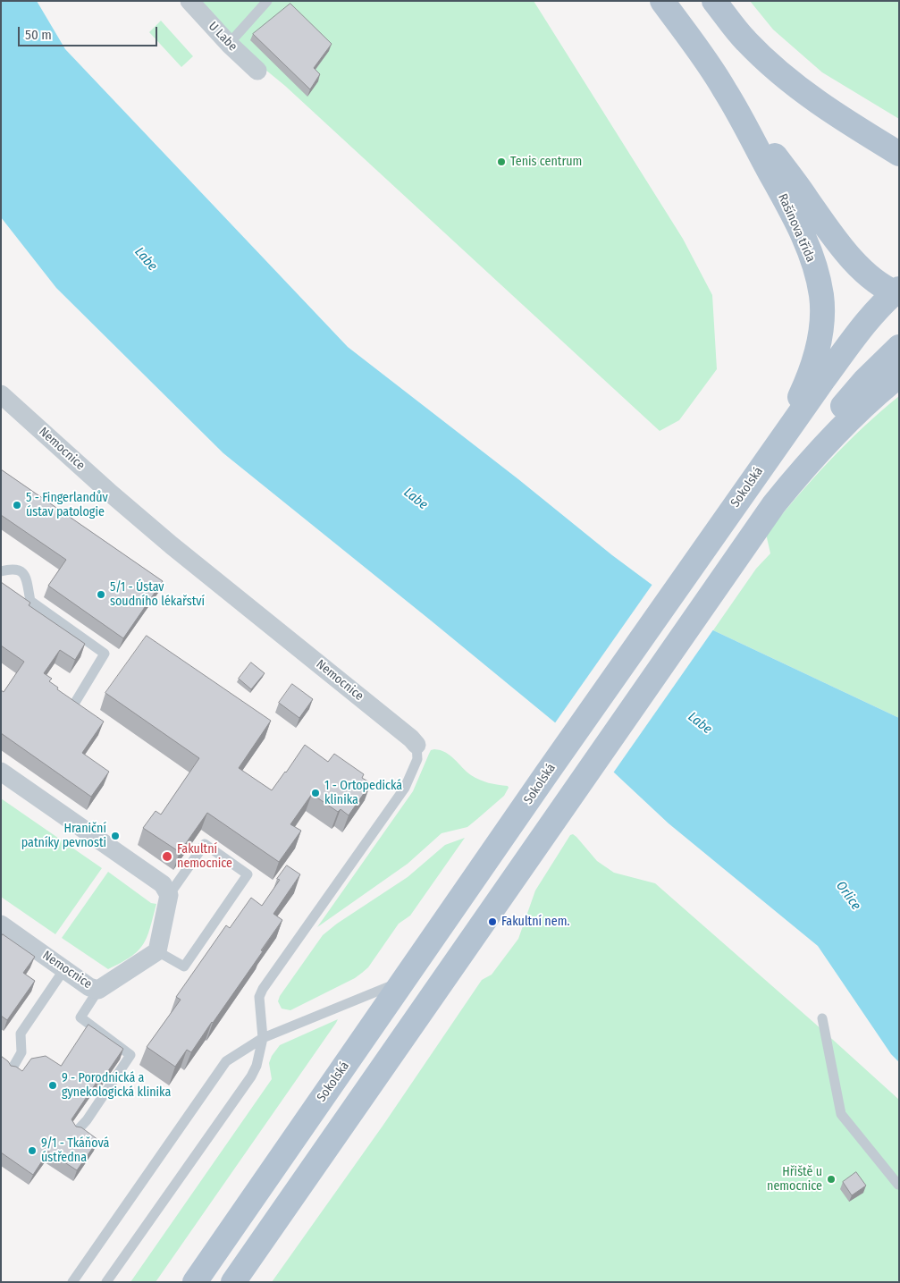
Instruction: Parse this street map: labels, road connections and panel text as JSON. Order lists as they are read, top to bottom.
{
  "streets": {
    "main road": ["Rašínova třída", "Sokolská"],
    "street": ["U Labe", "Nemocnice"]
  },
  "crossings": [
    ["Rašínova třída", "Sokolská"]
  ],
  "water": ["Labe", "Orlice"],
  "places": [
    "Tenis centrum",
    "5 - Fingerlandův ústav patologie",
    "5/1 - Ústav soudního lékařství",
    "1 - Ortopedická klinika",
    "Hraniční patníky pevnosti",
    "Fakultní nemocnice",
    "Fakultní nem.",
    "9 - Porodnická a gynekologická klinika",
    "9/1 - Tkáňová ústředna",
    "Hřiště u nemocnice"
  ],
  "scale_bar": "50 m"
}
